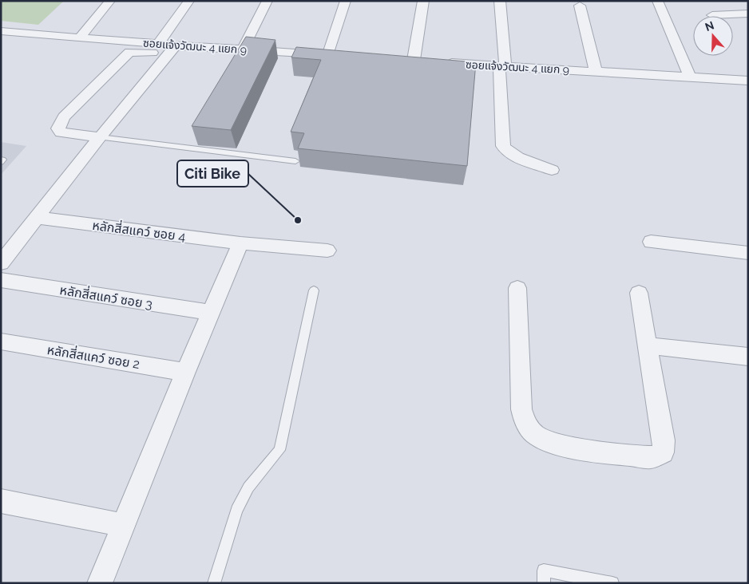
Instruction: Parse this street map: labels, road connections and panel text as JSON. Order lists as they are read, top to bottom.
{
  "streets": {
    "street": [
      "ซอยแจ้งวัฒนะ 4 แยก 9",
      "หลักสี่สแคว์ ซอย 4",
      "หลักสี่สแคว์ ซอย 3",
      "หลักสี่สแคว์ ซอย 2"
    ]
  },
  "places": ["Citi Bike"],
  "north": "top"
}
